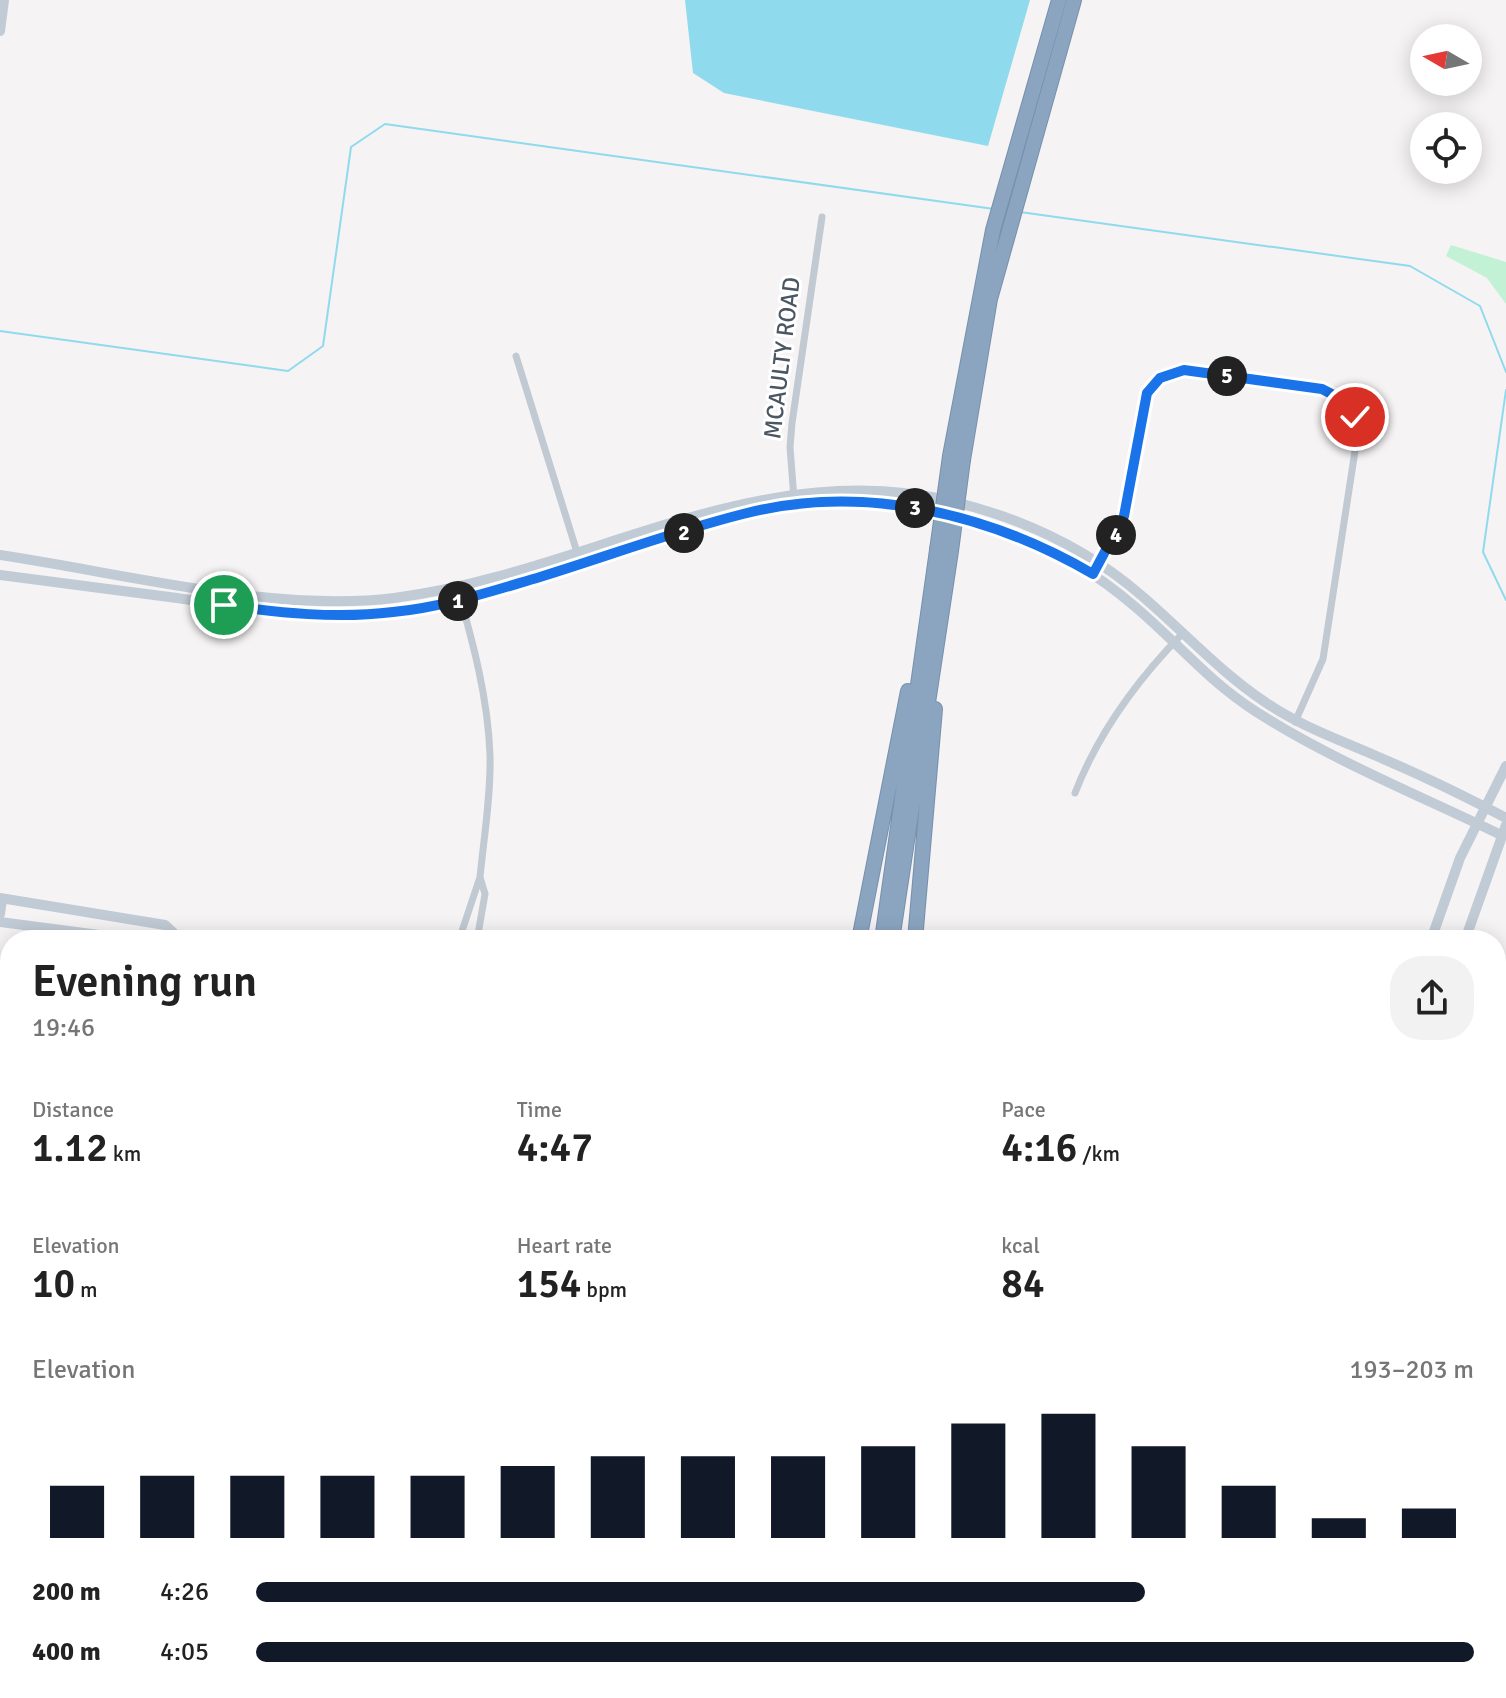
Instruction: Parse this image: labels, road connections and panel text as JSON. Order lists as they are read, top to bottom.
{
  "streets": {
    "street": ["MCAULTY ROAD"]
  },
  "north": "left",
  "page": {
    "pins": [
      "5",
      "3",
      "2",
      "4",
      "1"
    ],
    "heading": ["Evening run", "19:46"],
    "stats": [
      ["Distance", "1.12 km"],
      ["Time", "4:47"],
      ["Pace", "4:16 /km"],
      ["Elevation", "10 m"],
      ["Heart rate", "154 bpm"],
      ["kcal", "84"]
    ],
    "chart": ["Elevation", "193–203 m"],
    "list": [
      {
        "name": "200 m",
        "note": "4:26"
      },
      {
        "name": "400 m",
        "note": "4:05"
      }
    ]
  }
}
